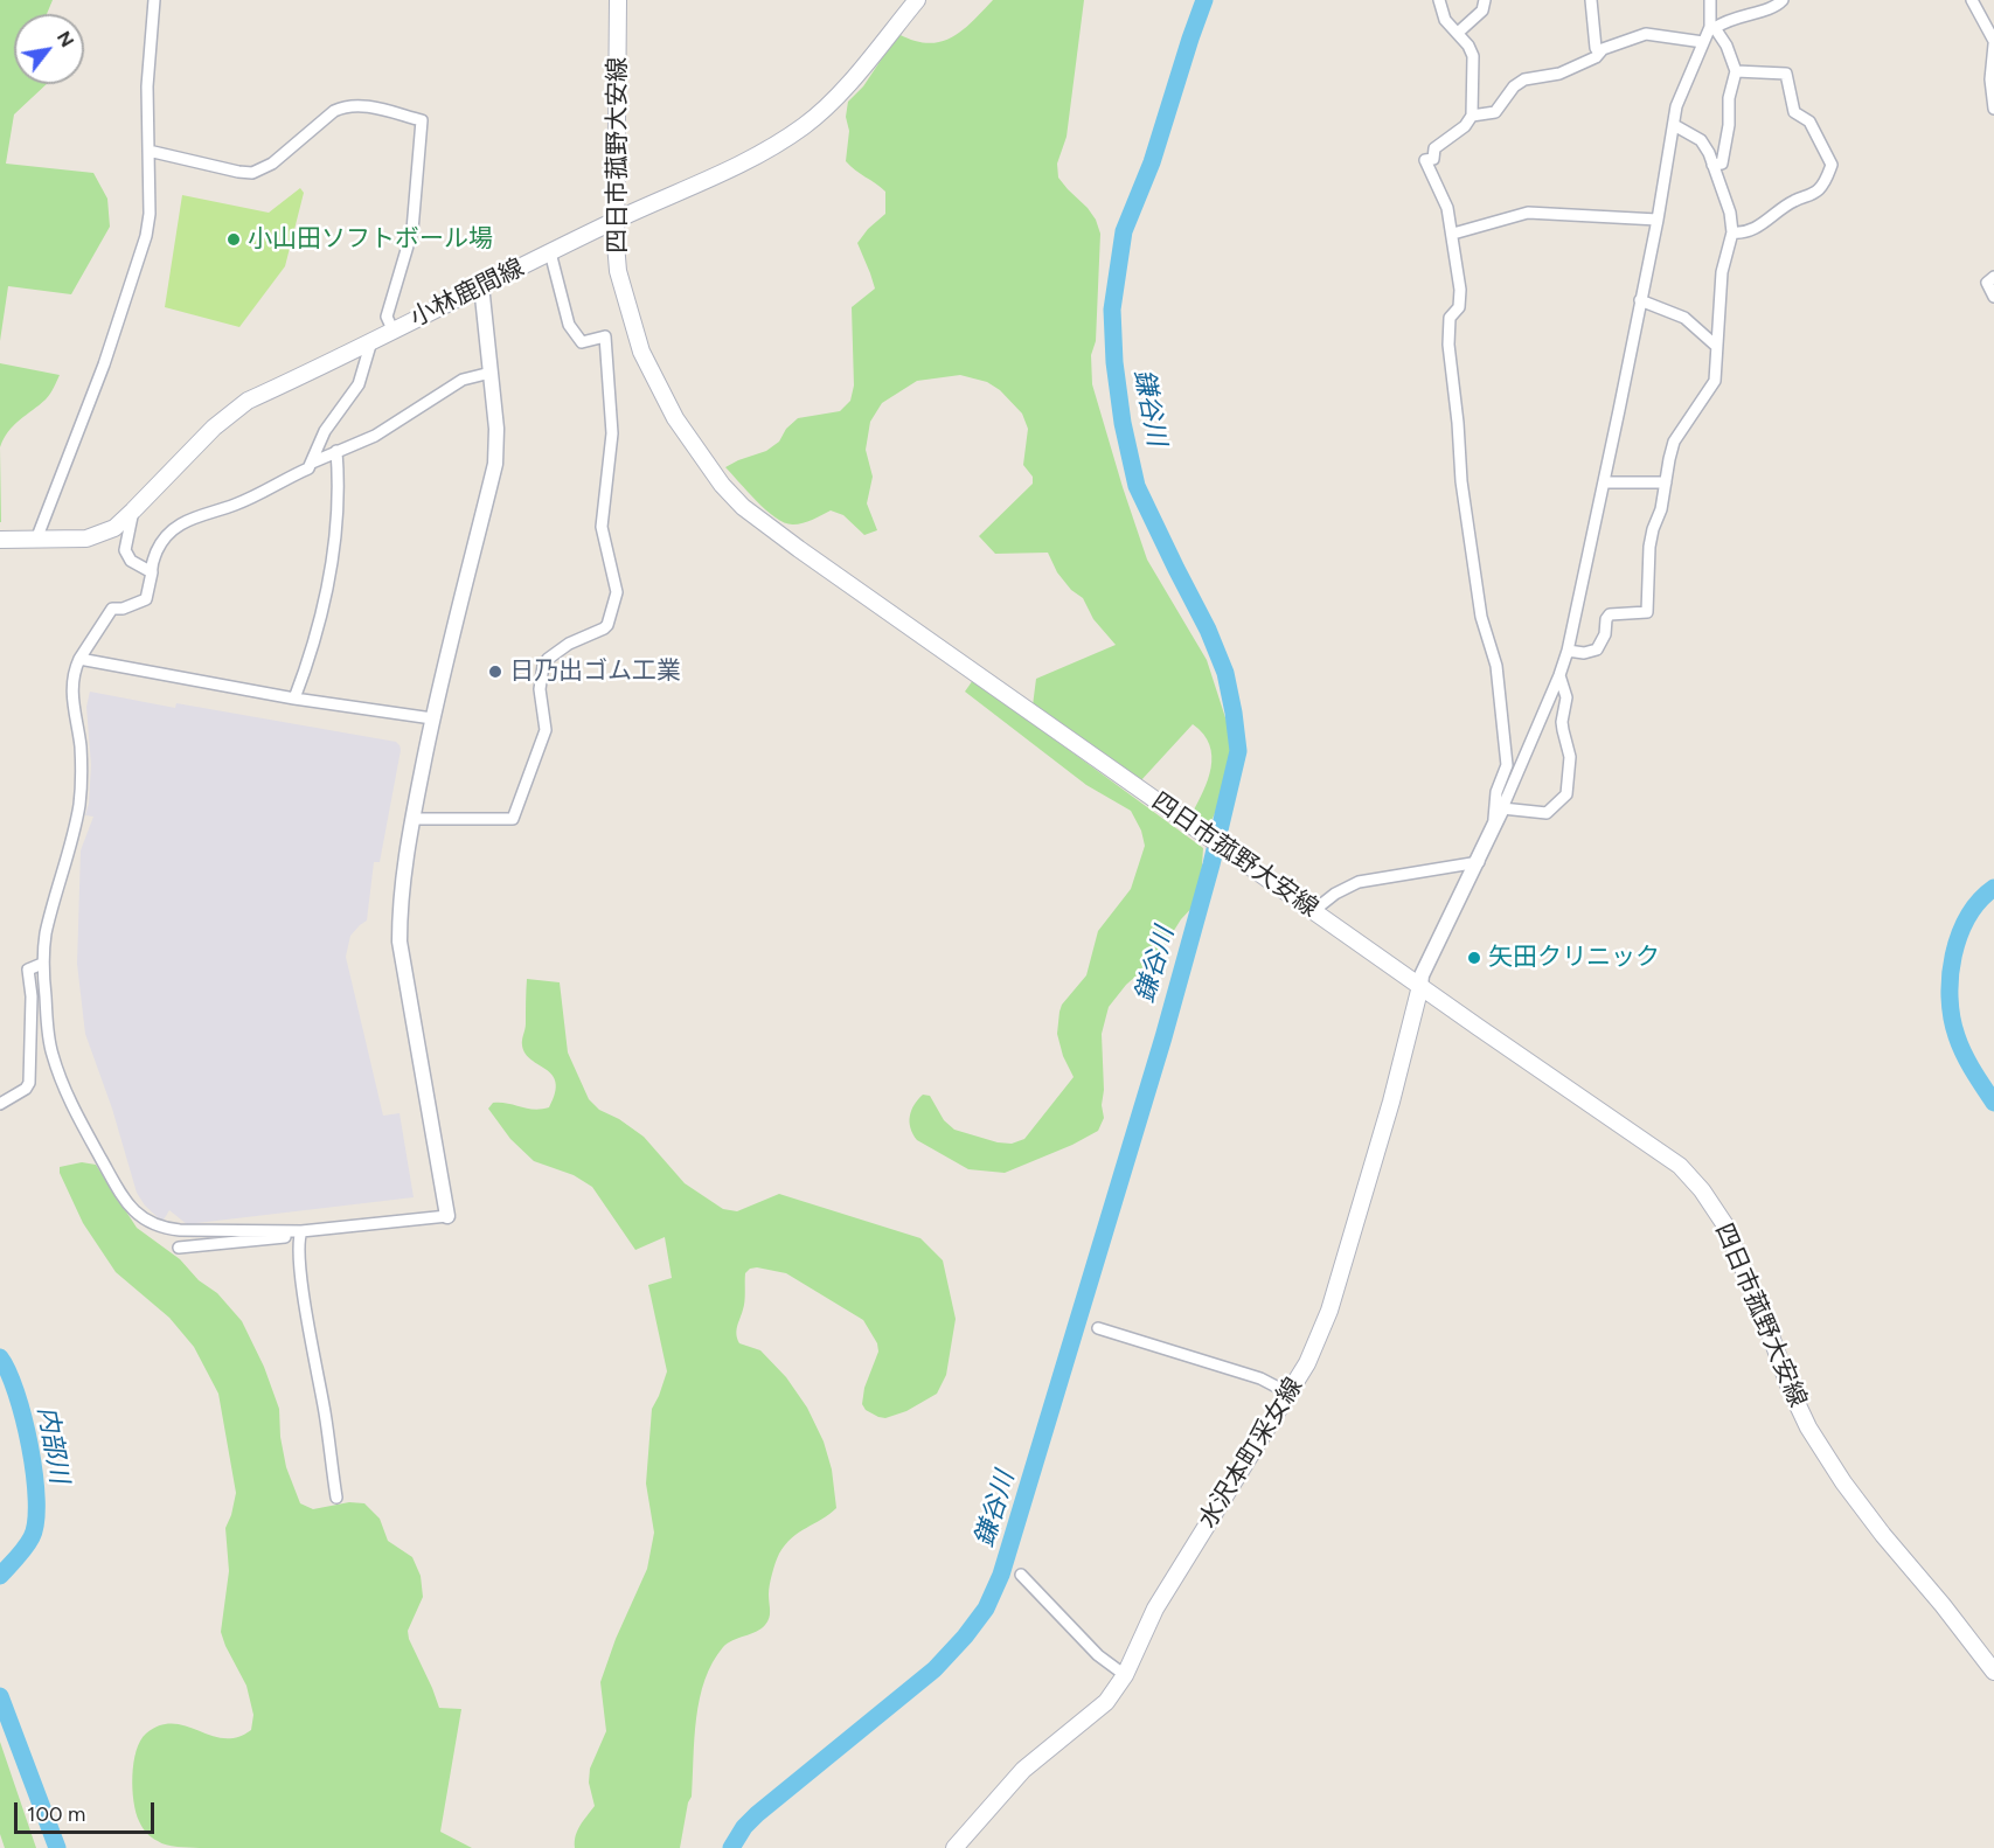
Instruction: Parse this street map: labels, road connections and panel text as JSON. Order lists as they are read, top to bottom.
{
  "streets": {
    "main road": ["四日市菰野大安線", "小林鹿間線", "水沢本町采女線"]
  },
  "crossings": [
    ["四日市菰野大安線", "小林鹿間線"],
    ["四日市菰野大安線", "水沢本町采女線"]
  ],
  "water": ["鎌谷川", "内部川"],
  "places": ["小山田ソフトボール場", "日乃出ゴム工業", "矢田クリニック"],
  "scale_bar": "100 m",
  "north": "top right"
}
